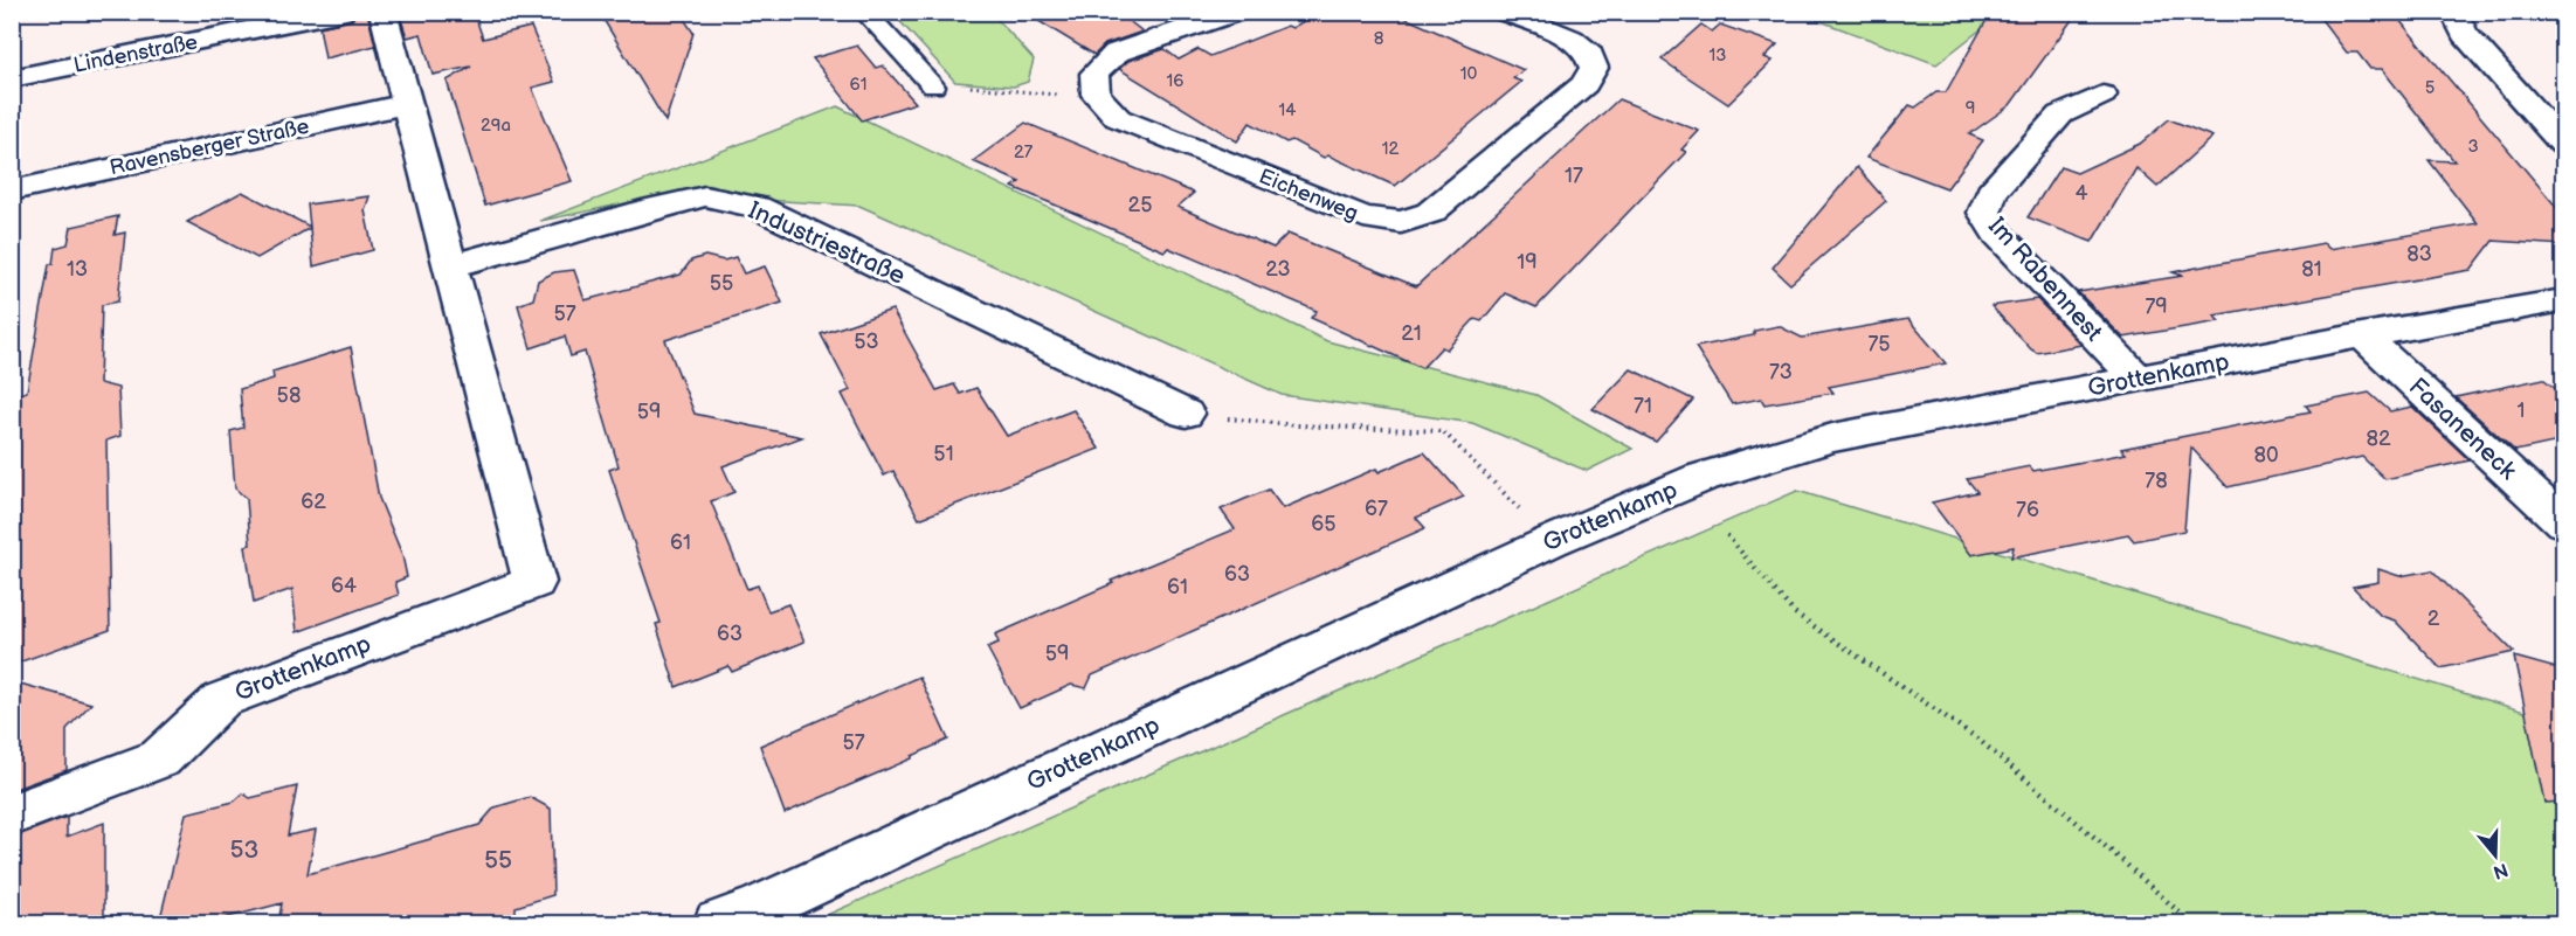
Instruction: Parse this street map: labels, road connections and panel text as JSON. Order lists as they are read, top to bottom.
{
  "streets": {
    "street": [
      "Lindenstraße",
      "Ravensberger Straße",
      "Eichenweg",
      "Industriestraße",
      "Im Rabennest",
      "Grottenkamp",
      "Fasaneneck"
    ]
  },
  "crossings": [
    ["Industriestraße", "Grottenkamp"],
    ["Im Rabennest", "Grottenkamp"],
    ["Grottenkamp", "Fasaneneck"]
  ],
  "house_numbers": [
    "8",
    "13",
    "10",
    "16",
    "61",
    "5",
    "9",
    "14",
    "29a",
    "3",
    "12",
    "27",
    "17",
    "4",
    "25",
    "83",
    "19",
    "13",
    "23",
    "81",
    "55",
    "79",
    "57",
    "21",
    "53",
    "75",
    "73",
    "58",
    "71",
    "1",
    "59",
    "82",
    "51",
    "80",
    "78",
    "62",
    "67",
    "76",
    "65",
    "61",
    "63",
    "64",
    "61",
    "2",
    "63",
    "59",
    "57",
    "53",
    "55"
  ],
  "north": "bottom"
}
